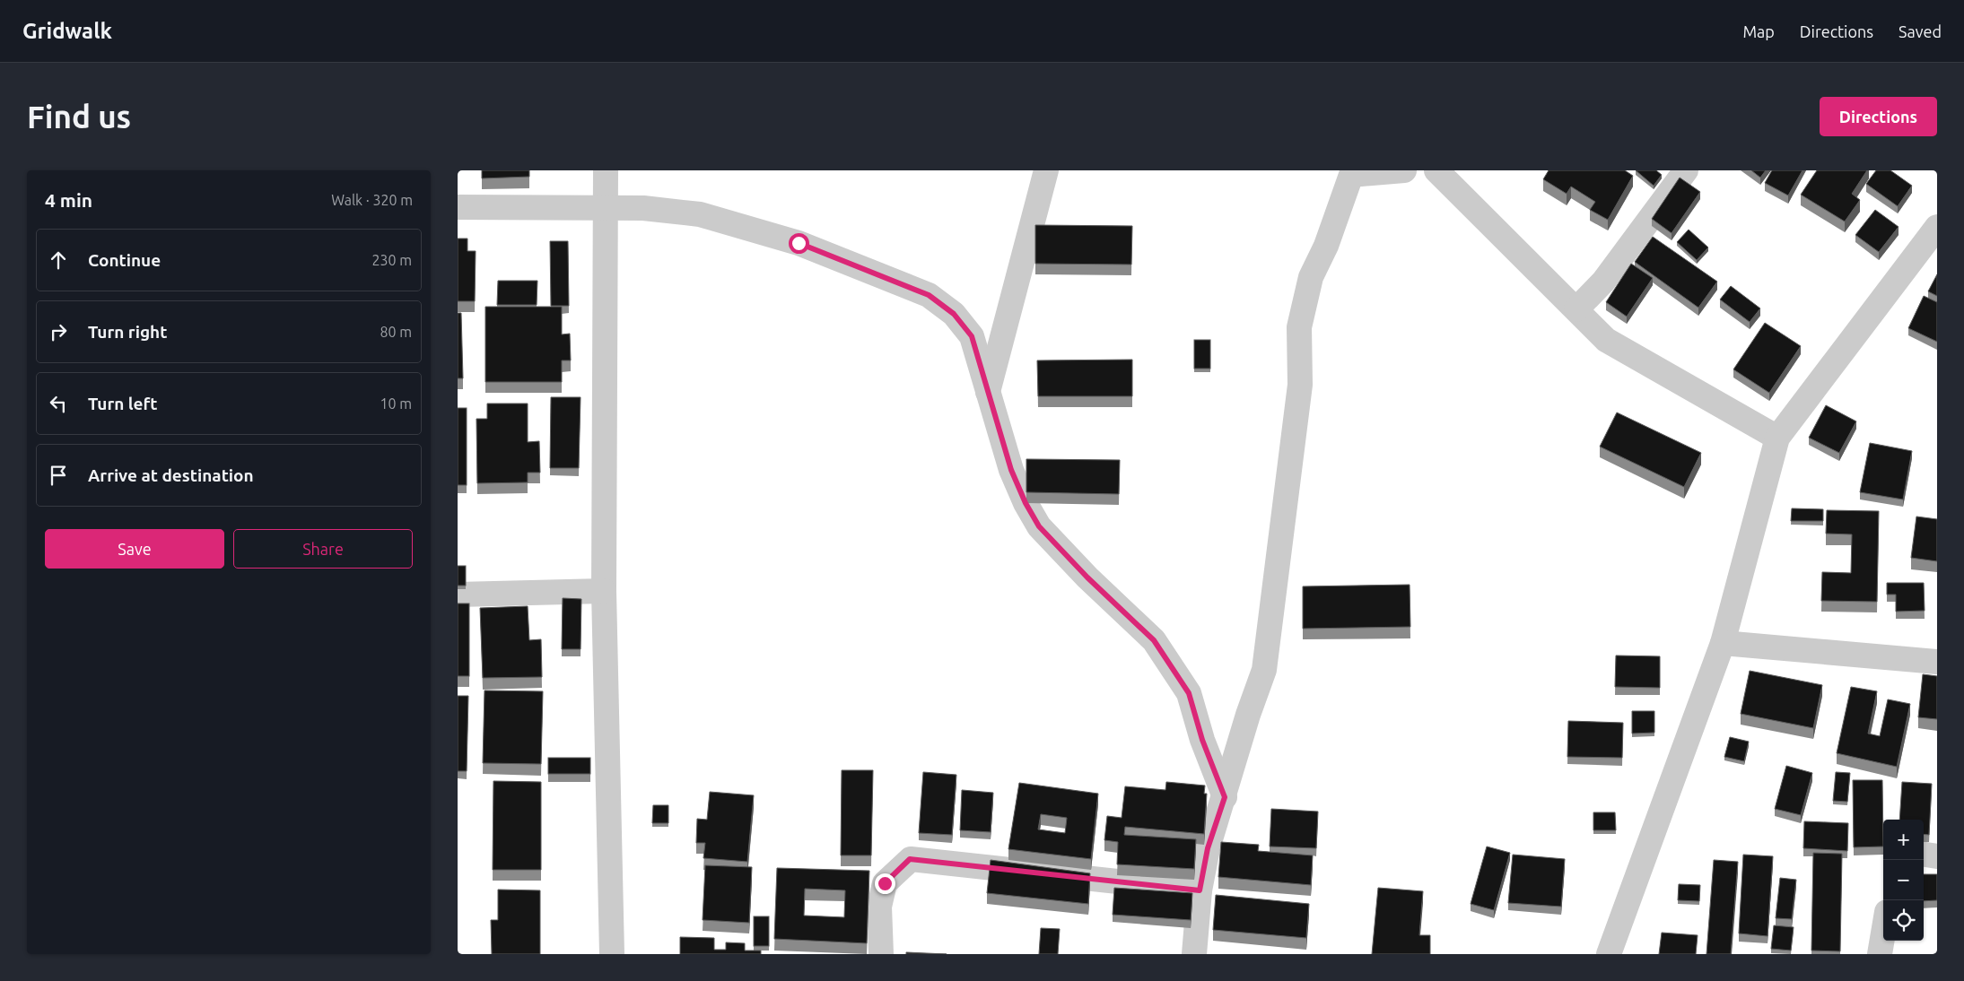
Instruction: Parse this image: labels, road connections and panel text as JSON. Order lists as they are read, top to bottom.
{
  "page": {
    "header": "Gridwalk",
    "nav": ["Map", "Directions", "Saved"],
    "buttons": [
      "Directions",
      ["Save", "Share"]
    ],
    "title": "Find us",
    "heading": ["4 min", "Walk · 320 m"],
    "list": [
      ["Continue", "230 m"],
      ["Turn right", "80 m"],
      ["Turn left", "10 m"],
      "Arrive at destination"
    ],
    "map_buttons": ["+", "−"]
  }
}
